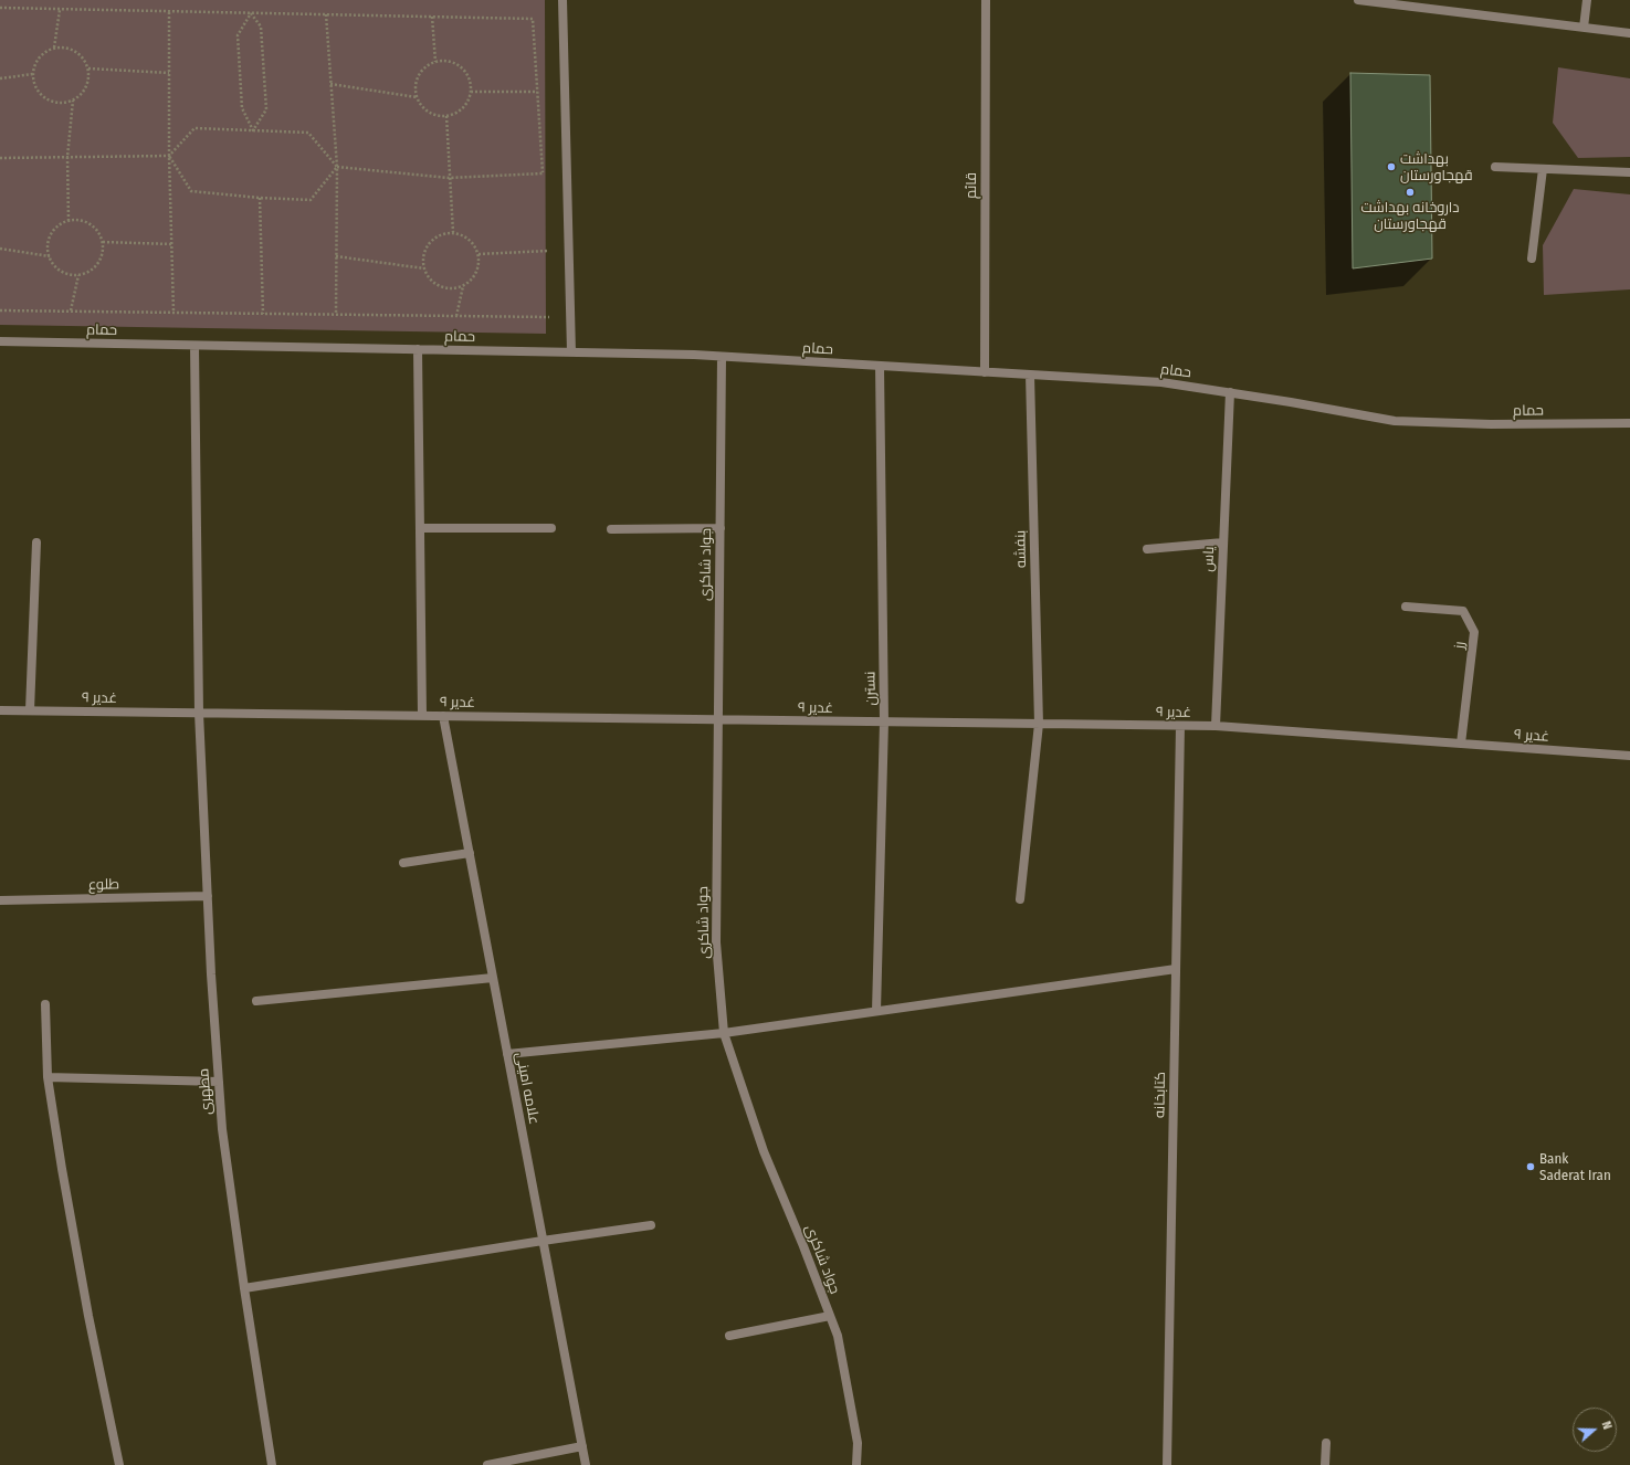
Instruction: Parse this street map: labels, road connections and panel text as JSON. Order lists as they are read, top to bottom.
{
  "streets": {
    "street": [
      "قائم",
      "حمام",
      "بنفشه",
      "یاس",
      "جواد شاکری",
      "رز",
      "نسترن",
      "غدیر ۹",
      "طلوع",
      "علامه امینی",
      "مطهری",
      "کتابخانه"
    ]
  },
  "crossings": [
    ["قائم", "حمام"],
    ["حمام", "بنفشه"],
    ["حمام", "یاس"],
    ["حمام", "جواد شاکری"],
    ["حمام", "نسترن"],
    ["حمام", "مطهری"],
    ["بنفشه", "غدیر ۹"],
    ["یاس", "غدیر ۹"],
    ["جواد شاکری", "غدیر ۹"],
    ["رز", "غدیر ۹"],
    ["نسترن", "غدیر ۹"],
    ["غدیر ۹", "علامه امینی"],
    ["غدیر ۹", "مطهری"],
    ["غدیر ۹", "کتابخانه"],
    ["طلوع", "مطهری"]
  ],
  "places": ["بهداشت قهجاورستان", "داروخانه بهداشت قهجاورستان", "Bank Saderat Iran"],
  "north": "right"
}
